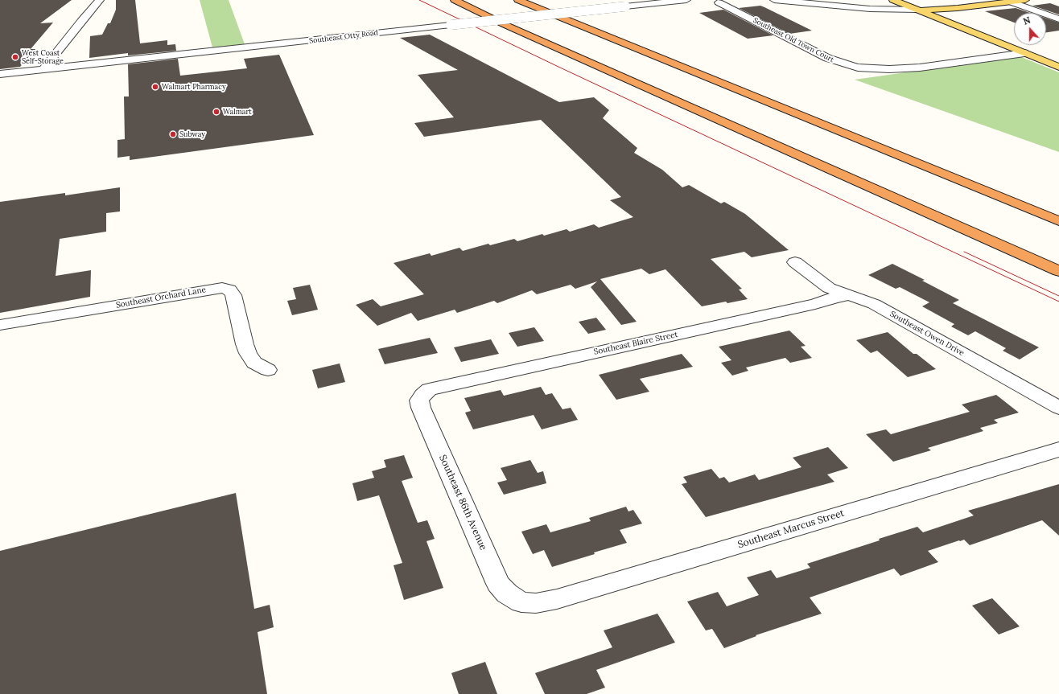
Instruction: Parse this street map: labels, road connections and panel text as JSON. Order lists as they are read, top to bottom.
{
  "streets": {
    "street": [
      "Southeast Otty Road",
      "Southeast Old Town Court",
      "Southeast Orchard Lane",
      "Southeast Owen Drive",
      "Southeast Blaire Street",
      "Southeast 86th Avenue",
      "Southeast Marcus Street"
    ]
  },
  "crossings": [
    ["Southeast Owen Drive", "Southeast Blaire Street"],
    ["Southeast Blaire Street", "Southeast 86th Avenue"],
    ["Southeast 86th Avenue", "Southeast Marcus Street"]
  ],
  "places": [
    "West Coast Self-Storage",
    "Walmart Pharmacy",
    "Walmart",
    "Subway"
  ],
  "north": "top"
}
